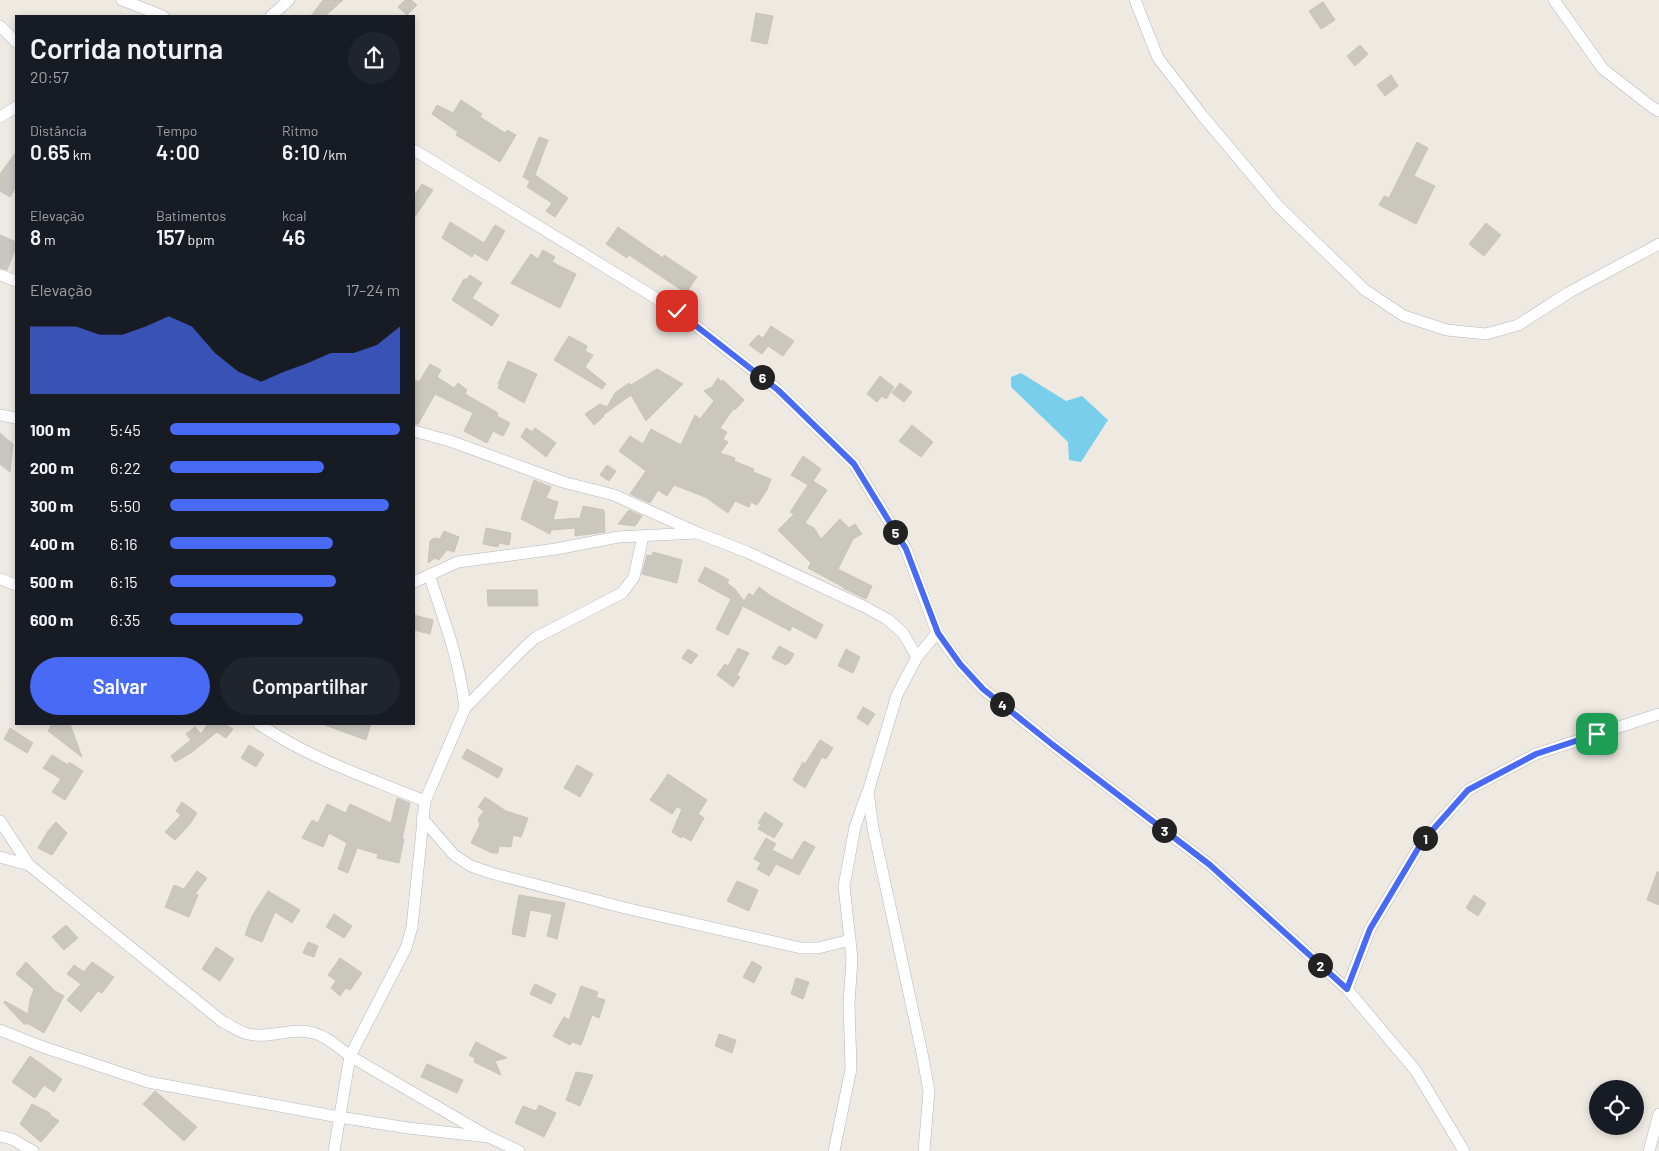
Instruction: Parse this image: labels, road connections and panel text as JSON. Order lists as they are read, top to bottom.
{
  "page": {
    "heading": ["Corrida noturna", "20:57"],
    "stats": [
      ["Distância", "0.65 km"],
      ["Tempo", "4:00"],
      ["Ritmo", "6:10 /km"],
      ["Elevação", "8 m"],
      ["Batimentos", "157 bpm"],
      ["kcal", "46"]
    ],
    "chart": ["Elevação", "17–24 m"],
    "pins": [
      "6",
      "5",
      "4",
      "3",
      "1",
      "2"
    ],
    "list": [
      {
        "name": "100 m",
        "note": "5:45"
      },
      {
        "name": "200 m",
        "note": "6:22"
      },
      {
        "name": "300 m",
        "note": "5:50"
      },
      {
        "name": "400 m",
        "note": "6:16"
      },
      {
        "name": "500 m",
        "note": "6:15"
      },
      {
        "name": "600 m",
        "note": "6:35"
      }
    ],
    "buttons": ["Salvar", "Compartilhar"]
  }
}
